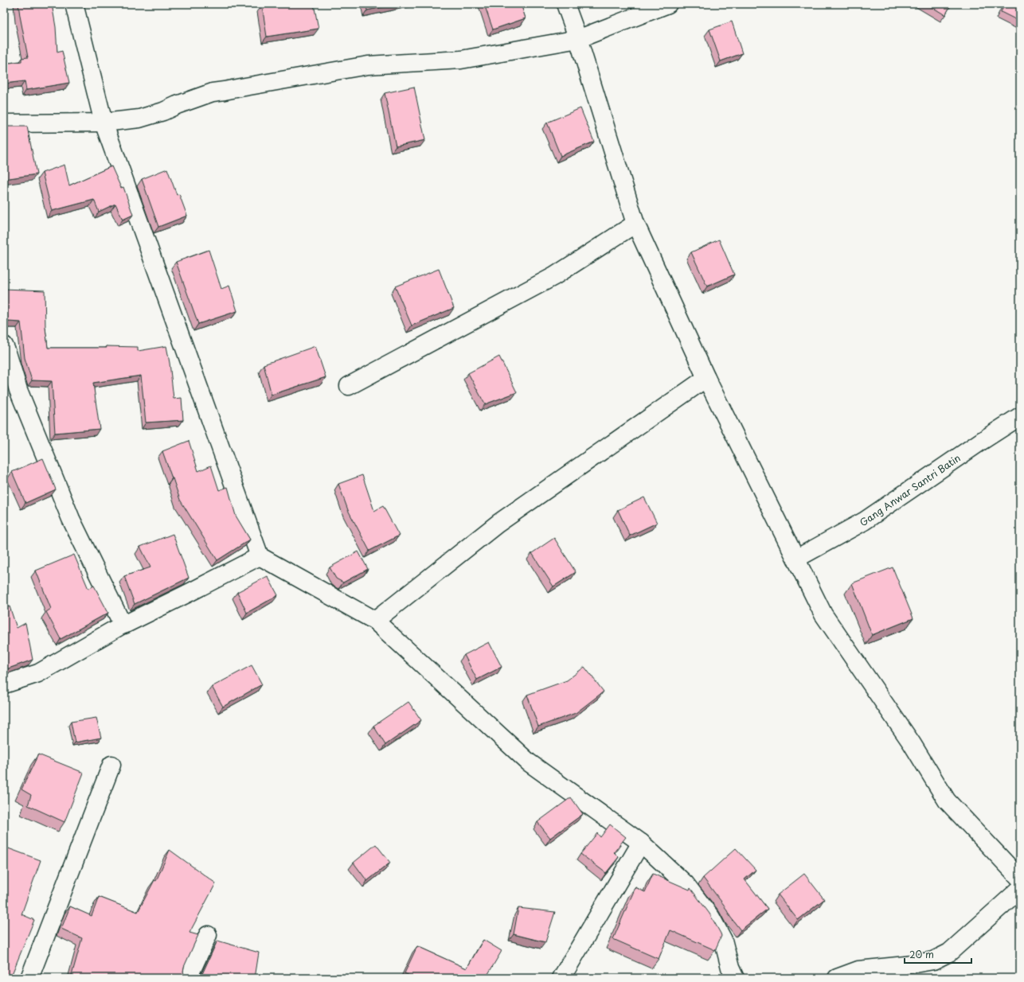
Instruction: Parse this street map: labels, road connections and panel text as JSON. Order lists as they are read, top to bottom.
{
  "streets": {
    "street": ["Gang Anwar Santri Batin"]
  },
  "scale_bar": "20 m"
}
